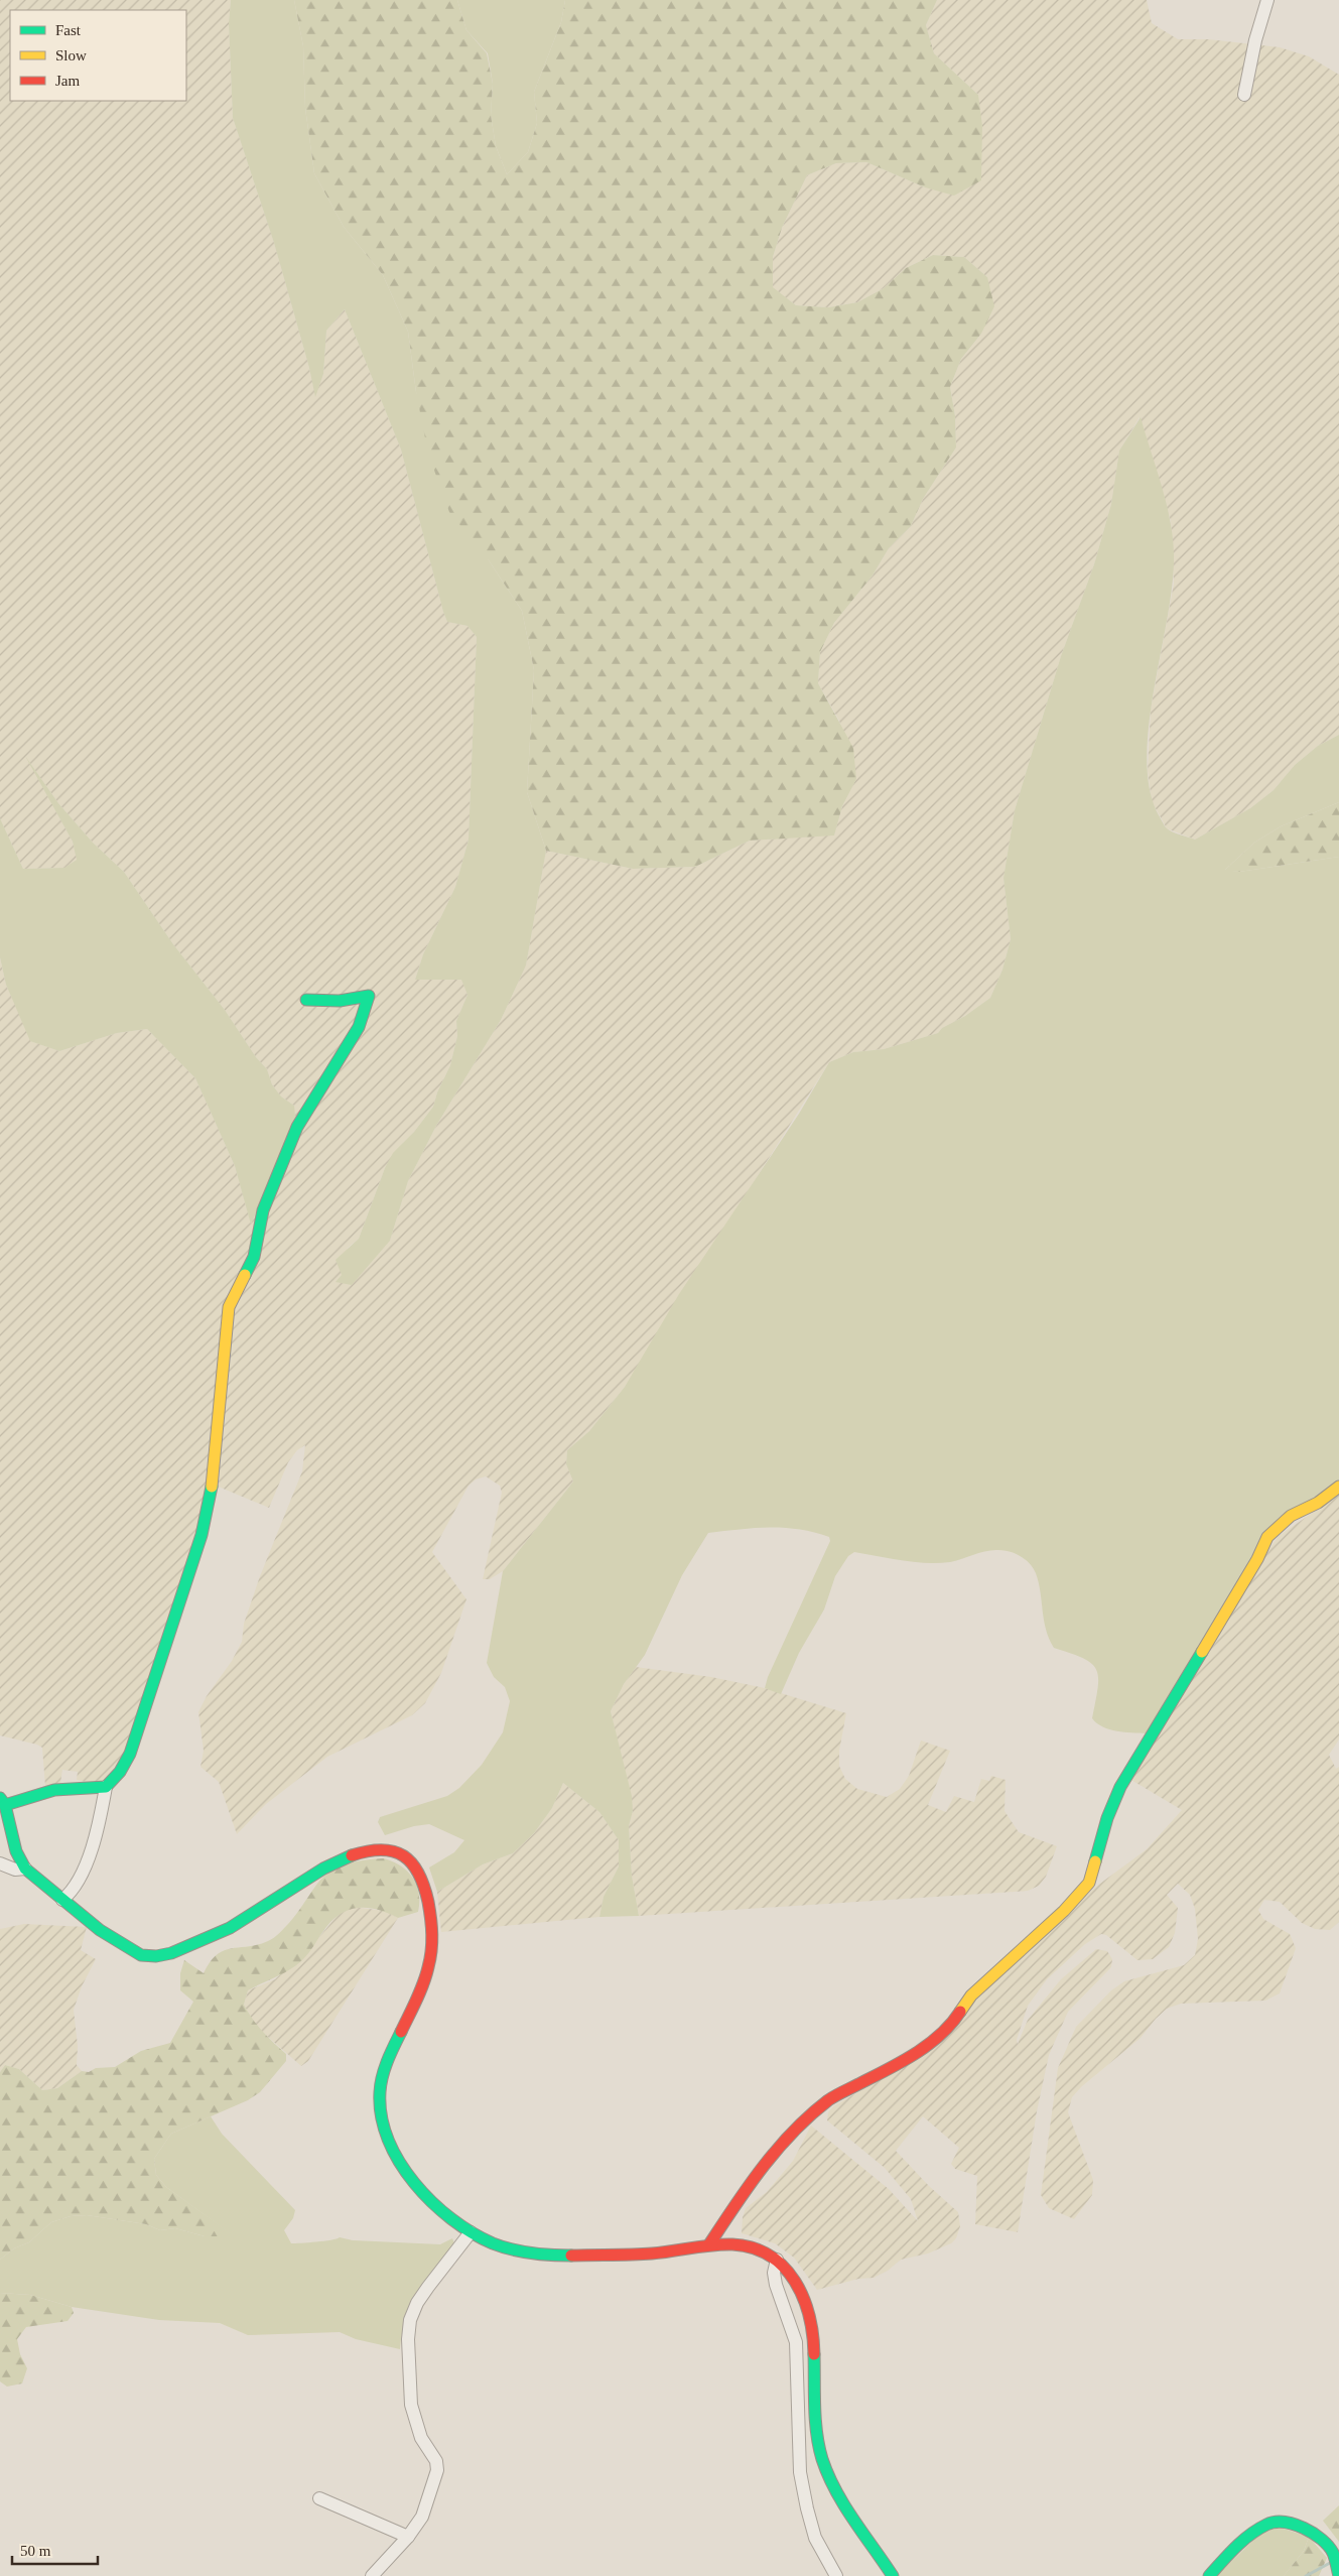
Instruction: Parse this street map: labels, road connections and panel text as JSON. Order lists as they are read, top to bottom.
{
  "legend": ["Fast", "Slow", "Jam"],
  "scale_bar": "50 m"
}
